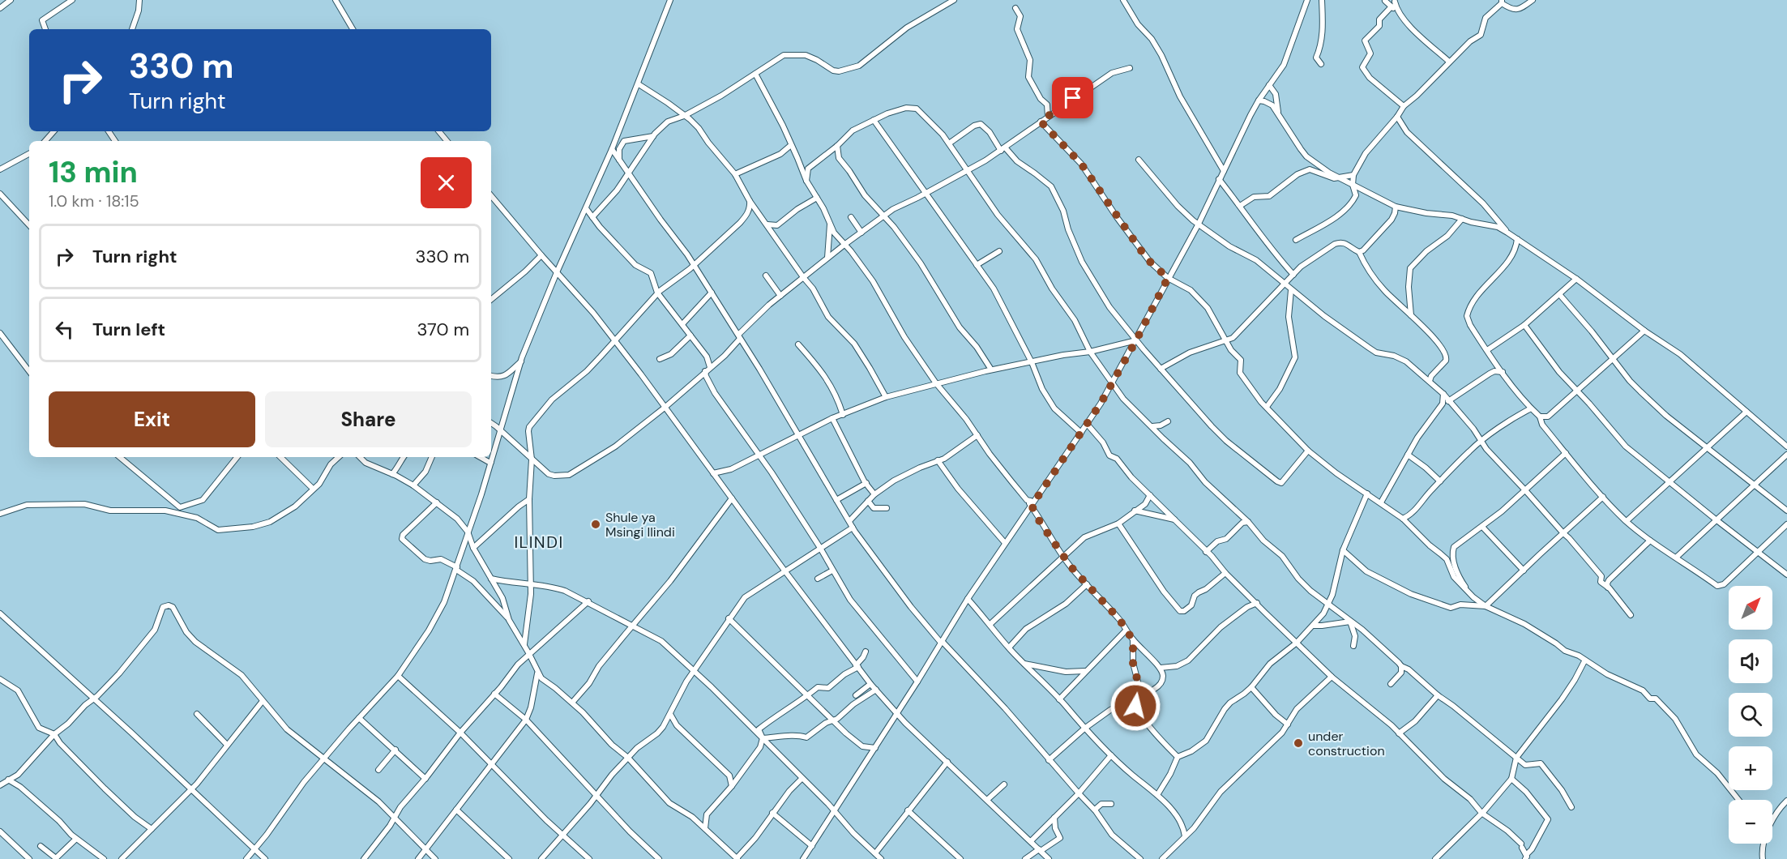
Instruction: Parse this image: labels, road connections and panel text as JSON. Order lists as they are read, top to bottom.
{
  "districts": ["ILINDI"],
  "places": ["Shule ya Msingi Ilindi", "under construction"],
  "north": "top right",
  "page": {
    "turn": ["330 m", "Turn right"],
    "heading": ["13 min", "1.0 km · 18:15"],
    "list": [
      {
        "name": "Turn right",
        "value": "330 m"
      },
      {
        "name": "Turn left",
        "value": "370 m"
      }
    ],
    "buttons": ["Exit", "Share"],
    "map_buttons": ["+", "−"]
  }
}
